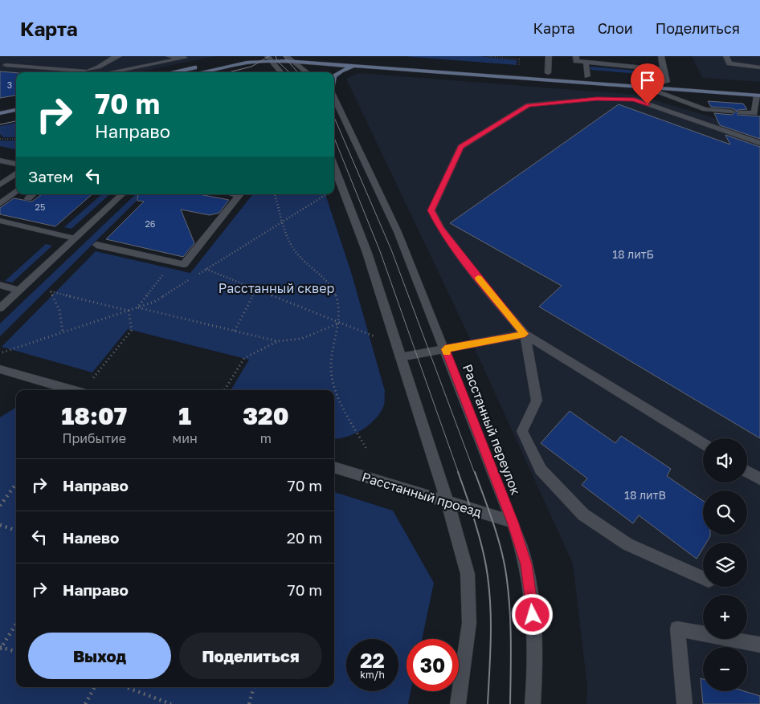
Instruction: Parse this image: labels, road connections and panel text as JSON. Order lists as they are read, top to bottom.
{
  "streets": {
    "street": ["Расстанный переулок", "Расстанный проезд"]
  },
  "crossings": [
    ["Расстанный переулок", "Расстанный проезд"]
  ],
  "parks": ["Расстанный сквер"],
  "house_numbers": [
    "3",
    "25",
    "26",
    "18 литБ",
    "18 литВ"
  ],
  "page": {
    "header": "Карта",
    "nav": ["Карта", "Слои", "Поделиться"],
    "turn": ["70 m", "Направо"],
    "then": "Затем",
    "eta": [
      "18:07",
      "Прибытие",
      "1",
      "мин",
      "320",
      "m"
    ],
    "map_buttons": ["+", "−"],
    "list": [
      {
        "name": "Направо",
        "value": "70 m"
      },
      {
        "name": "Налево",
        "value": "20 m"
      },
      {
        "name": "Направо",
        "value": "70 m"
      }
    ],
    "buttons": ["Выход", "Поделиться"],
    "speed": "22 km/h",
    "limit": "30"
  }
}
